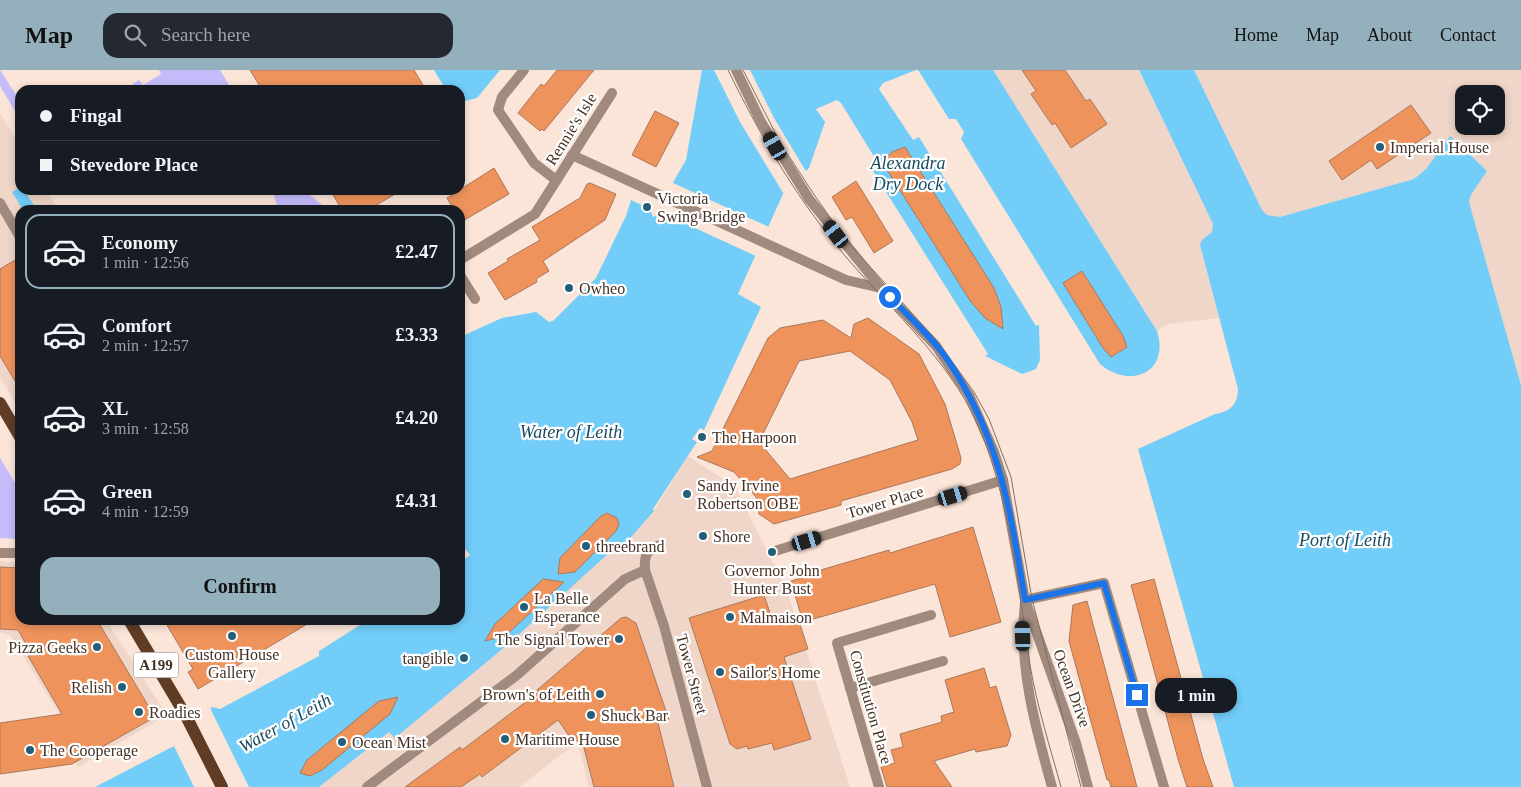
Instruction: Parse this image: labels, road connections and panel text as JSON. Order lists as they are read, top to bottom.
{
  "streets": {
    "main road": ["A199"],
    "street": [
      "Rennie's Isle",
      "Tower Place",
      "Tower Street",
      "Ocean Drive",
      "Constitution Place"
    ]
  },
  "crossings": [
    ["Tower Place", "Ocean Drive"]
  ],
  "water": ["Alexandra Dry Dock", "Water of Leith", "Port of Leith"],
  "places": [
    "Imperial House",
    "Victoria Swing Bridge",
    "Owheo",
    "The Harpoon",
    "Sandy Irvine Robertson OBE",
    "Shore",
    "threebrand",
    "Governor John Hunter Bust",
    "La Belle Esperance",
    "Malmaison",
    "Custom House Gallery",
    "The Signal Tower",
    "Pizza Geeks",
    "tangible",
    "Sailor's Home",
    "Relish",
    "Brown's of Leith",
    "Roadies",
    "Shuck Bar",
    "Maritime House",
    "Ocean Mist",
    "The Cooperage"
  ],
  "page": {
    "header": "Map",
    "search": "Search here",
    "nav": [
      "Home",
      "Map",
      "About",
      "Contact"
    ],
    "banner": ["Fingal", "Stevedore Place"],
    "list": [
      {
        "name": "Economy",
        "note": "1 min · 12:56",
        "value": "£2.47"
      },
      {
        "name": "Comfort",
        "note": "2 min · 12:57",
        "value": "£3.33"
      },
      {
        "name": "XL",
        "note": "3 min · 12:58",
        "value": "£4.20"
      },
      {
        "name": "Green",
        "note": "4 min · 12:59",
        "value": "£4.31"
      }
    ],
    "buttons": "Confirm",
    "bubble": "1 min"
  }
}
